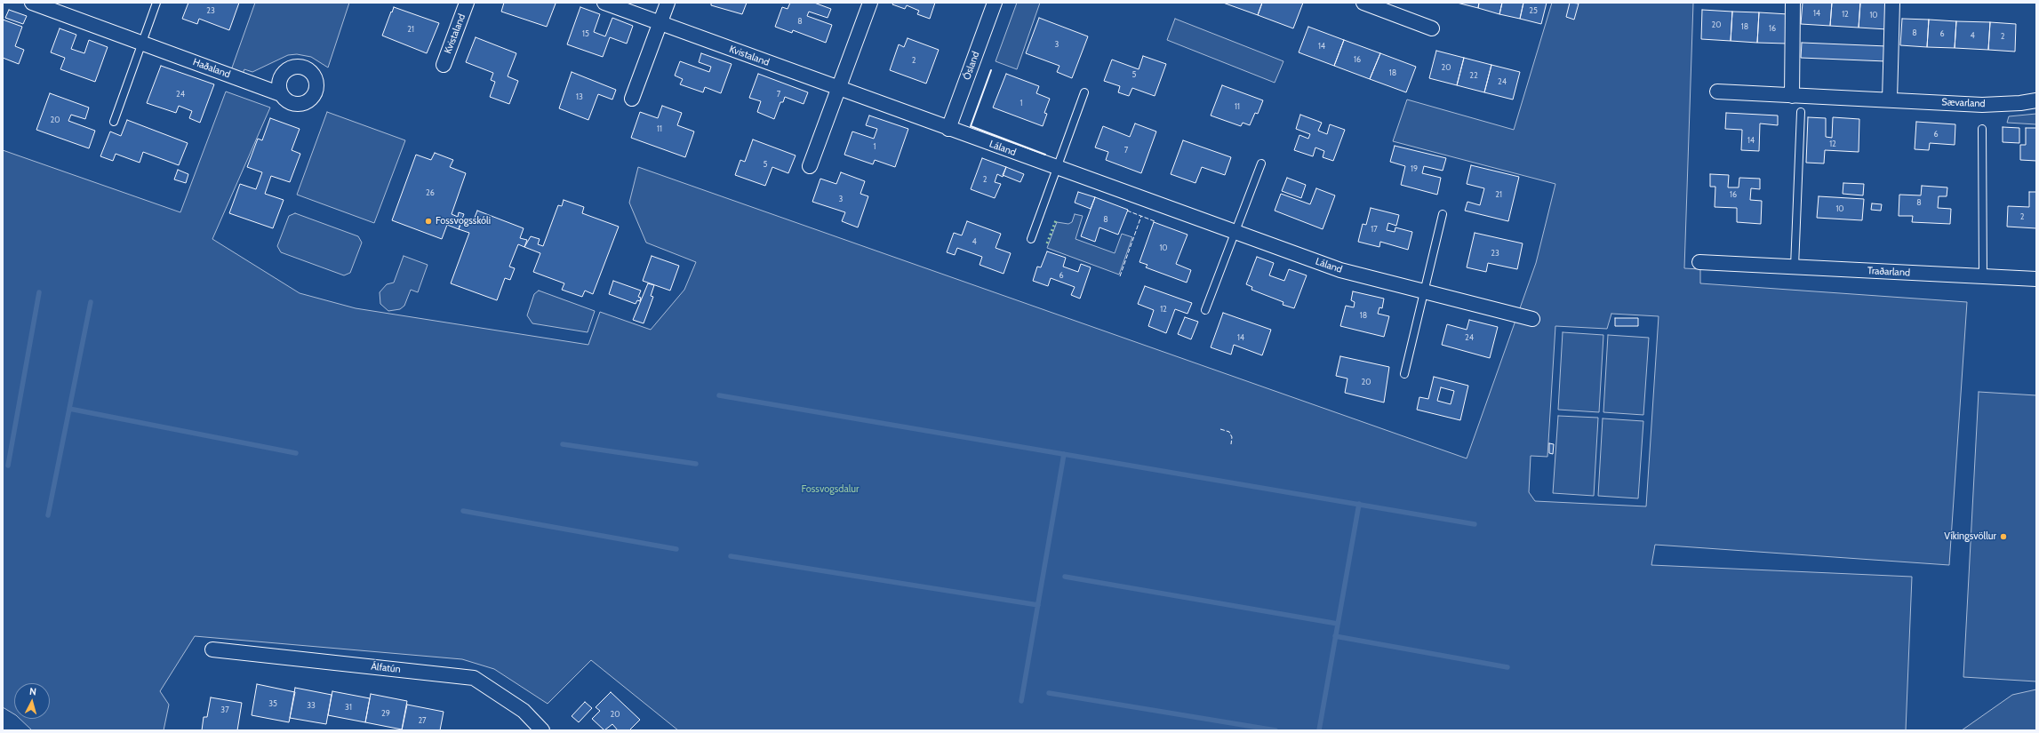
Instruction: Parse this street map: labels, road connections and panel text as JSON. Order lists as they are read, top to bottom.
{
  "streets": {
    "street": [
      "Kvistaland",
      "Ósland",
      "Haðaland",
      "Sævarland",
      "Láland",
      "Traðarland",
      "Álfatún"
    ]
  },
  "crossings": [
    ["Kvistaland", "Ósland"],
    ["Kvistaland", "Láland"],
    ["Ósland", "Láland"]
  ],
  "parks": ["Fossvogsdalur"],
  "places": ["Fossvogsskóli", "Víkingsvöllur"],
  "house_numbers": [
    "23",
    "25",
    "14",
    "12",
    "10",
    "8",
    "20",
    "18",
    "16",
    "21",
    "8",
    "15",
    "6",
    "4",
    "2",
    "3",
    "14",
    "16",
    "2",
    "20",
    "18",
    "5",
    "22",
    "24",
    "24",
    "7",
    "13",
    "1",
    "11",
    "20",
    "11",
    "6",
    "14",
    "12",
    "1",
    "7",
    "5",
    "19",
    "2",
    "26",
    "21",
    "16",
    "3",
    "8",
    "10",
    "2",
    "8",
    "17",
    "4",
    "10",
    "23",
    "6",
    "12",
    "18",
    "14",
    "24",
    "20",
    "35",
    "33",
    "31",
    "37",
    "29",
    "20",
    "27"
  ],
  "north": "top"
}
